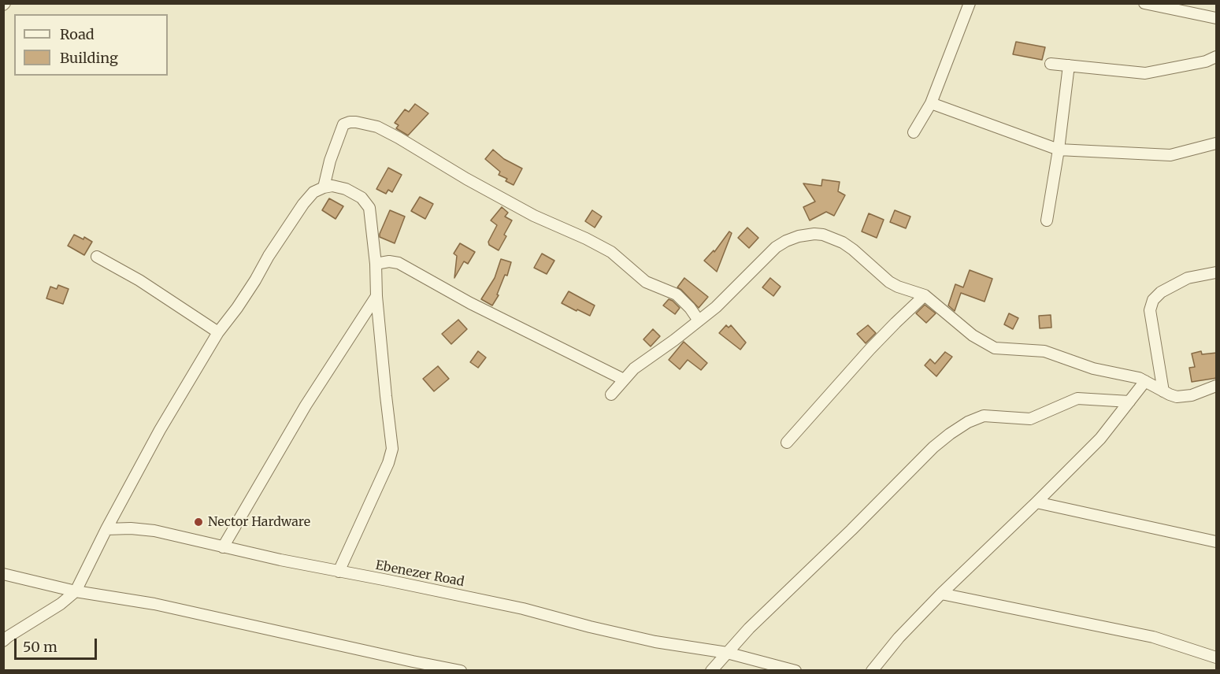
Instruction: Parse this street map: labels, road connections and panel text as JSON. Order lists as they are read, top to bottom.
{
  "streets": {
    "street": ["Ebenezer Road"]
  },
  "places": ["Nector Hardware"],
  "legend": ["Road", "Building"],
  "scale_bar": "50 m"
}
